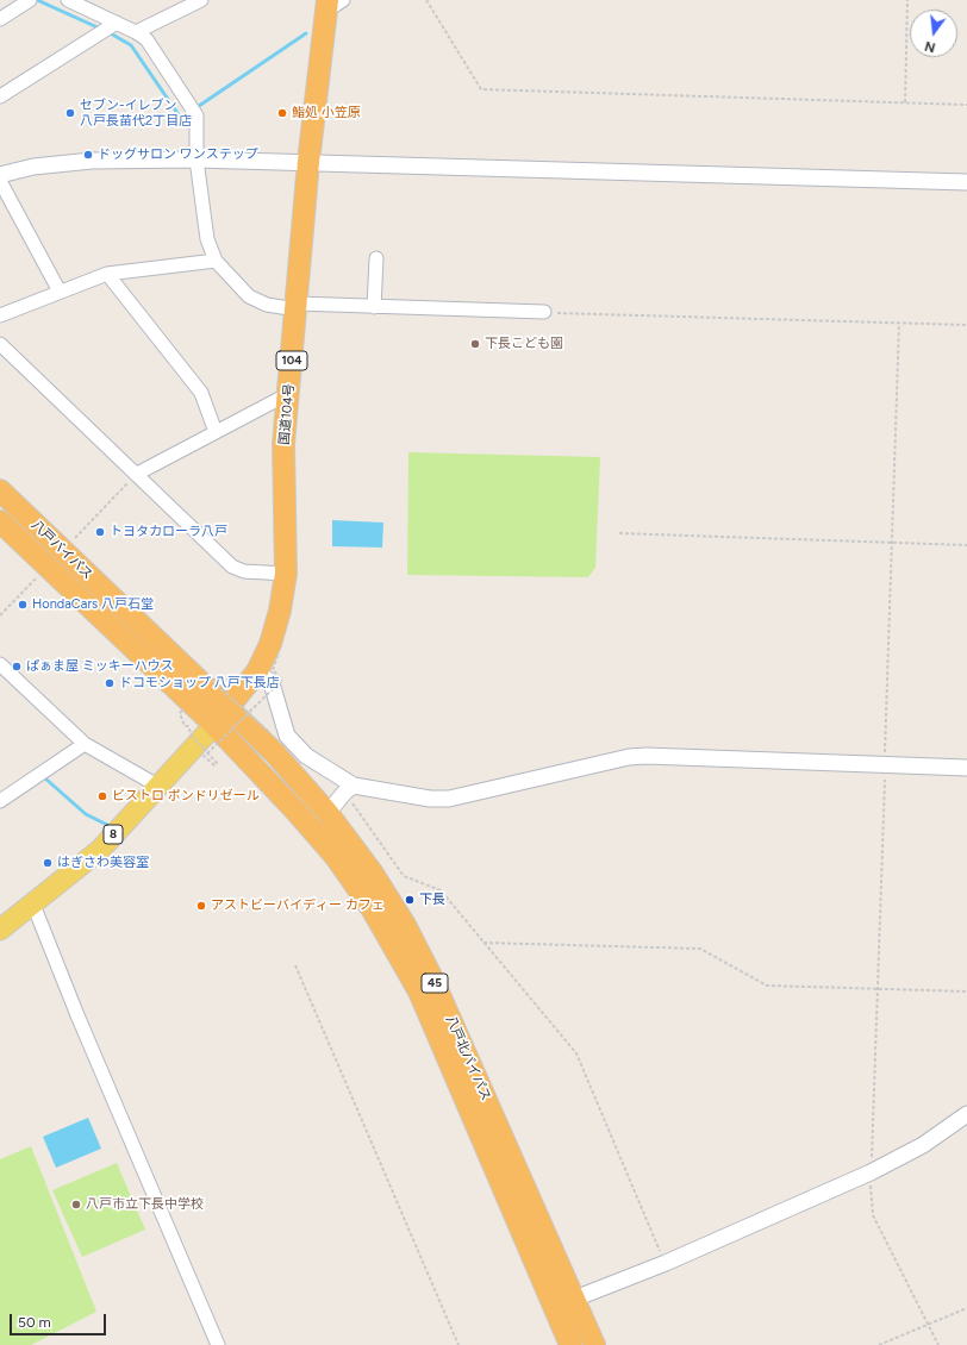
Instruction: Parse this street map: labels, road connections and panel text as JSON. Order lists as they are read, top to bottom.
{
  "streets": {
    "highway": [
      "104",
      "国道104号",
      "八戸バイパス",
      "45",
      "八戸北バイパス"
    ],
    "main road": ["8"]
  },
  "crossings": [
    ["国道104号", "八戸バイパス"],
    ["国道104号", "8"],
    ["国道104号", "八戸北バイパス"],
    ["八戸バイパス", "8"],
    ["八戸バイパス", "八戸北バイパス"],
    ["8", "八戸北バイパス"]
  ],
  "places": [
    "セブン-イレブン 八戸長苗代2丁目店",
    "鮨処 小笠原",
    "ドッグサロン ワンステップ",
    "下長こども園",
    "トヨタカローラ八戸",
    "HondaCars 八戸石堂",
    "ぱぁま屋 ミッキーハウス",
    "ドコモショップ 八戸下長店",
    "ビストロ ポンドリゼール",
    "はぎさわ美容室",
    "下長",
    "アストビーバイディー カフェ",
    "八戸市立下長中学校"
  ],
  "scale_bar": "50 m",
  "north": "bottom"
}
